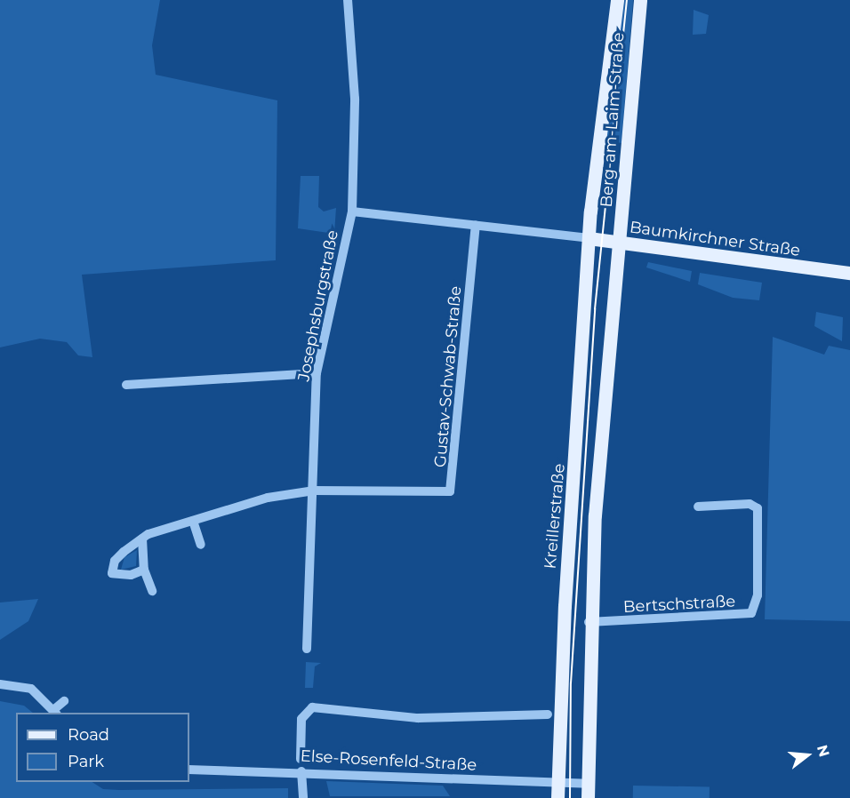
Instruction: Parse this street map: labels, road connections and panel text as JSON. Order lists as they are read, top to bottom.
{
  "streets": {
    "main road": ["Berg-am-Laim-Straße", "Baumkirchner Straße", "Kreillerstraße"],
    "street": [
      "Josephsburgstraße",
      "Gustav-Schwab-Straße",
      "Bertschstraße",
      "Else-Rosenfeld-Straße"
    ]
  },
  "crossings": [
    ["Berg-am-Laim-Straße", "Baumkirchner Straße"],
    ["Berg-am-Laim-Straße", "Kreillerstraße"],
    ["Baumkirchner Straße", "Josephsburgstraße"],
    ["Baumkirchner Straße", "Gustav-Schwab-Straße"],
    ["Baumkirchner Straße", "Kreillerstraße"],
    ["Josephsburgstraße", "Gustav-Schwab-Straße"],
    ["Kreillerstraße", "Else-Rosenfeld-Straße"]
  ],
  "legend": ["Road", "Park"],
  "north": "right"
}
